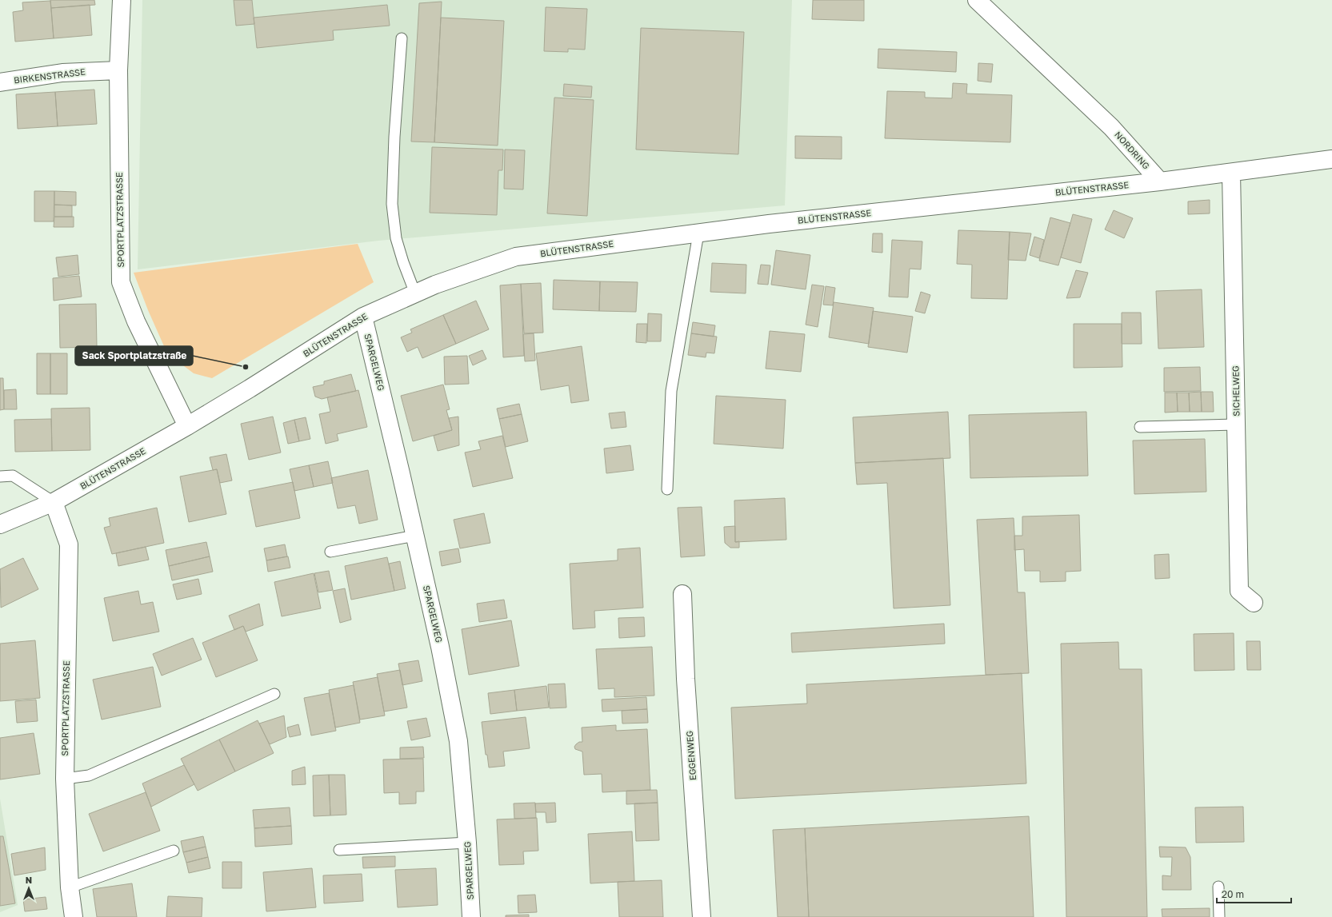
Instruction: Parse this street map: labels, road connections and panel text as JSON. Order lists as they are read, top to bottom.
{
  "streets": {
    "street": [
      "BIRKENSTRASSE",
      "NORDRING",
      "BLÜTENSTRASSE",
      "SPORTPLATZSTRASSE",
      "SPARGELWEG",
      "SICHELWEG",
      "EGGENWEG"
    ]
  },
  "crossings": [
    ["BIRKENSTRASSE", "SPORTPLATZSTRASSE"],
    ["NORDRING", "BLÜTENSTRASSE"],
    ["BLÜTENSTRASSE", "SPORTPLATZSTRASSE"],
    ["BLÜTENSTRASSE", "SPARGELWEG"]
  ],
  "places": ["Sack Sportplatzstraße"],
  "scale_bar": "20 m",
  "north": "top"
}
